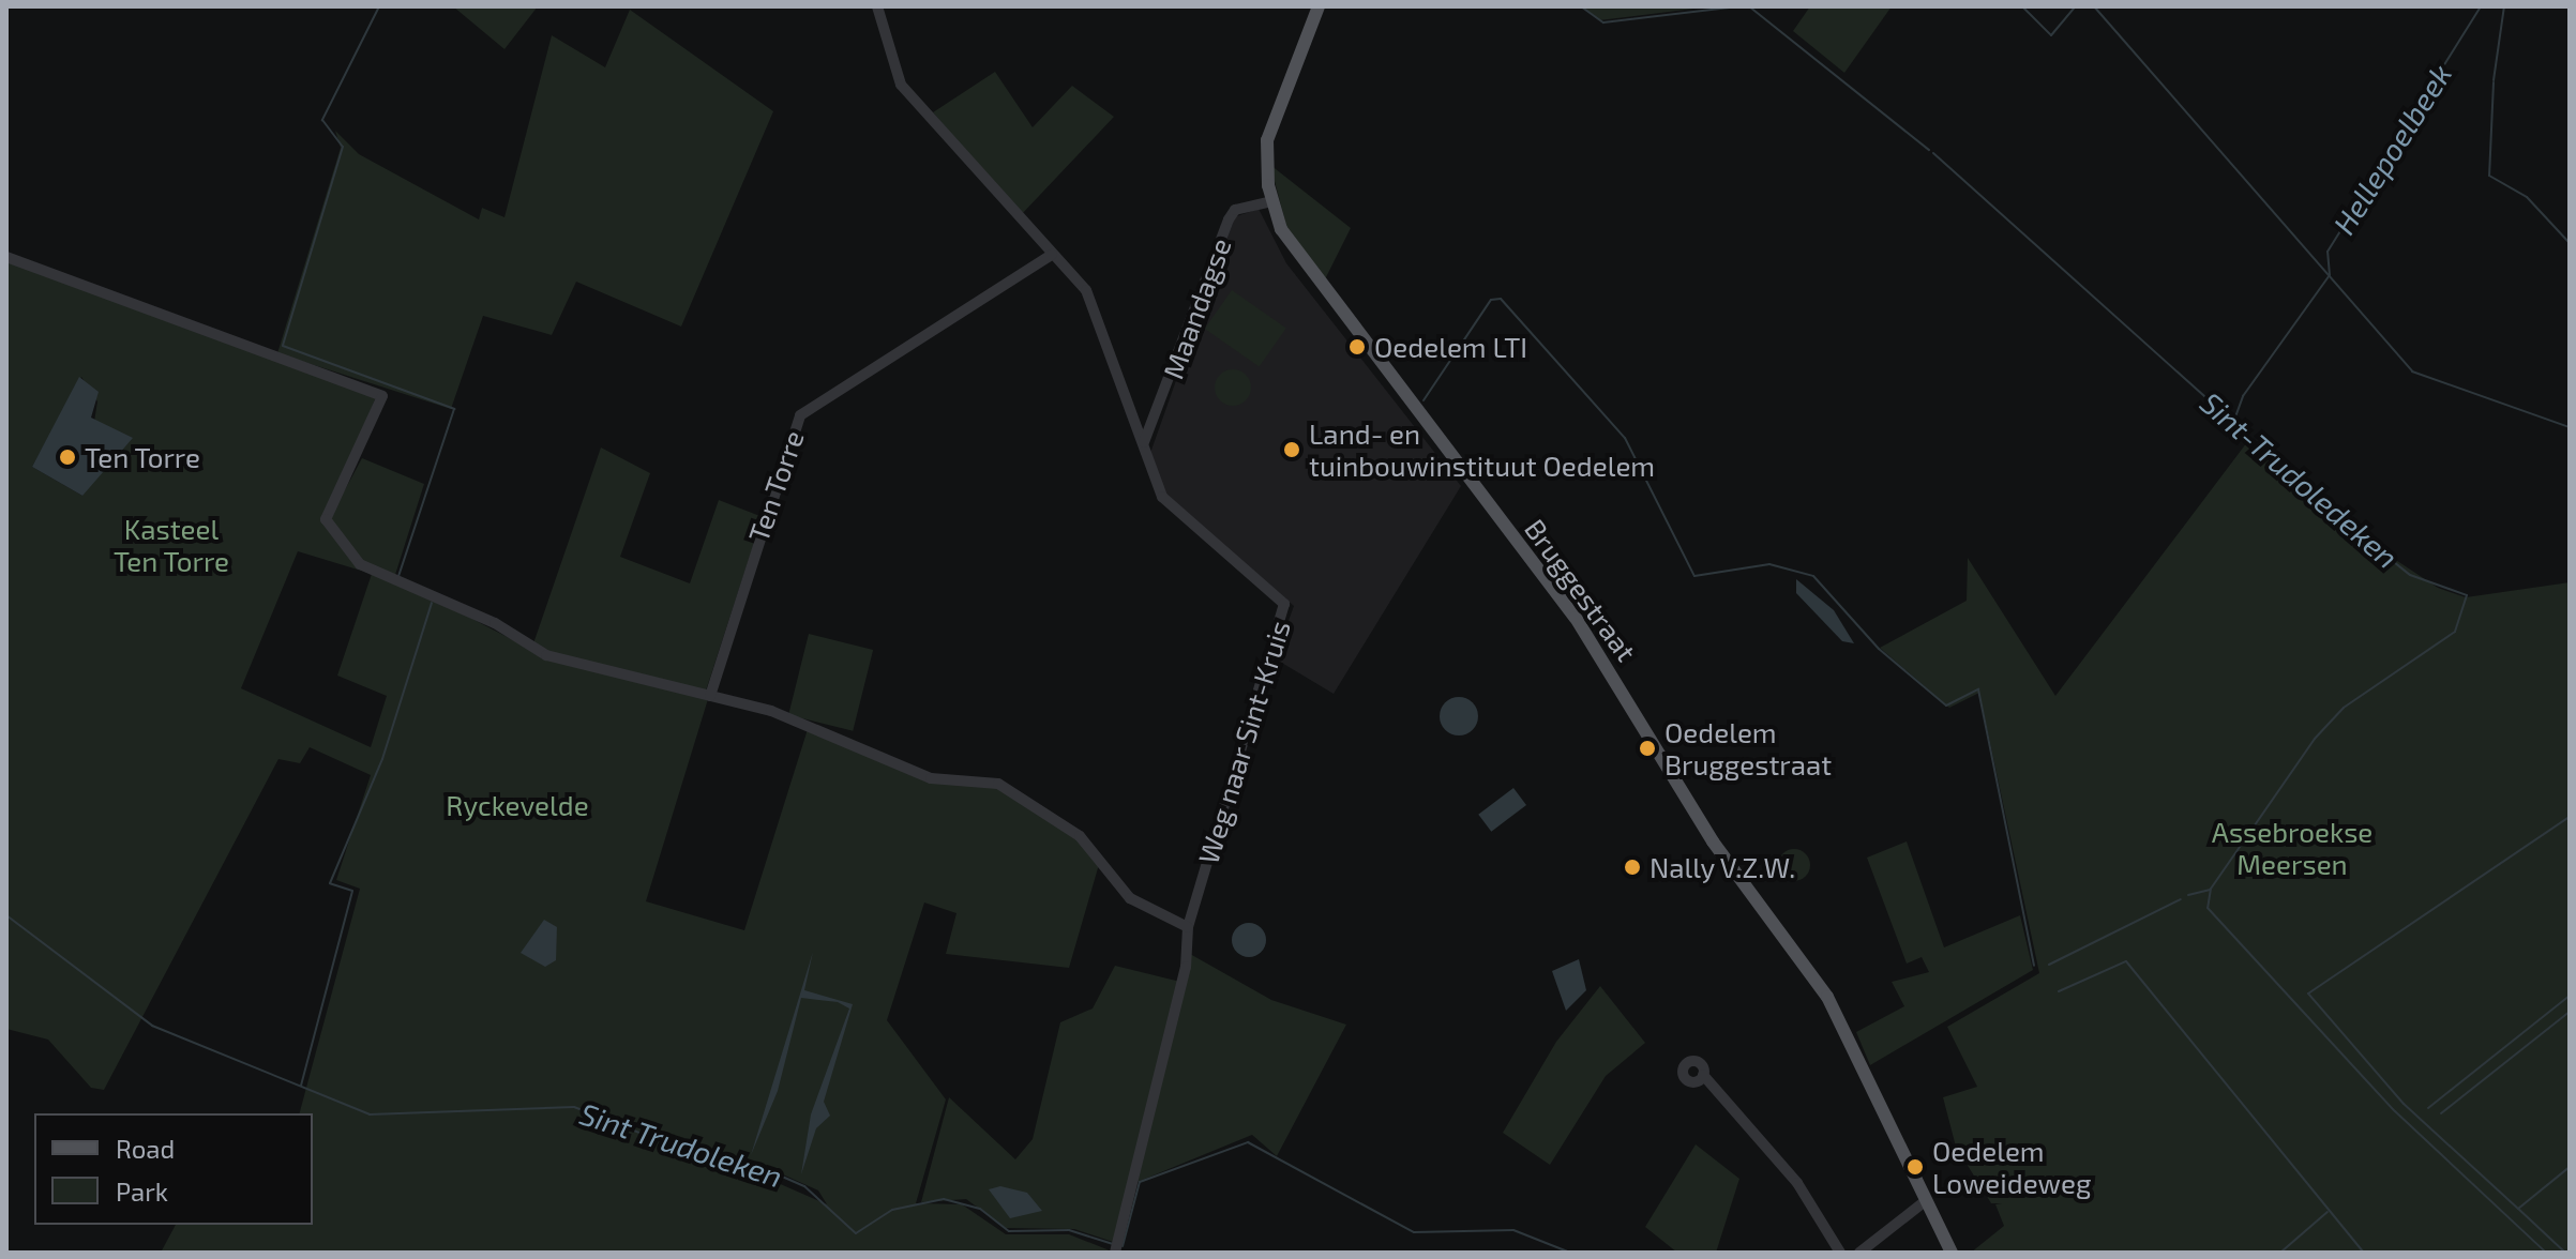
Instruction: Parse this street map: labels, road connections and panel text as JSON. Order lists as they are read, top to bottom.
{
  "streets": {
    "main road": ["Bruggestraat"],
    "street": ["Maandagse", "Ten Torre", "Weg naar Sint-Kruis"]
  },
  "crossings": [
    ["Maandagse", "Bruggestraat"],
    ["Maandagse", "Weg naar Sint-Kruis"],
    ["Ten Torre", "Weg naar Sint-Kruis"]
  ],
  "water": ["Hellepoelbeek", "Sint-Trudoledeken", "Sint Trudoleken"],
  "parks": ["Kasteel Ten Torre", "Ryckevelde", "Assebroekse Meersen"],
  "places": [
    "Oedelem LTI",
    "Land- en tuinbouwinstituut Oedelem",
    "Ten Torre",
    "Oedelem Bruggestraat",
    "Nally V.Z.W.",
    "Oedelem Loweideweg"
  ],
  "legend": ["Road", "Park"]
}
